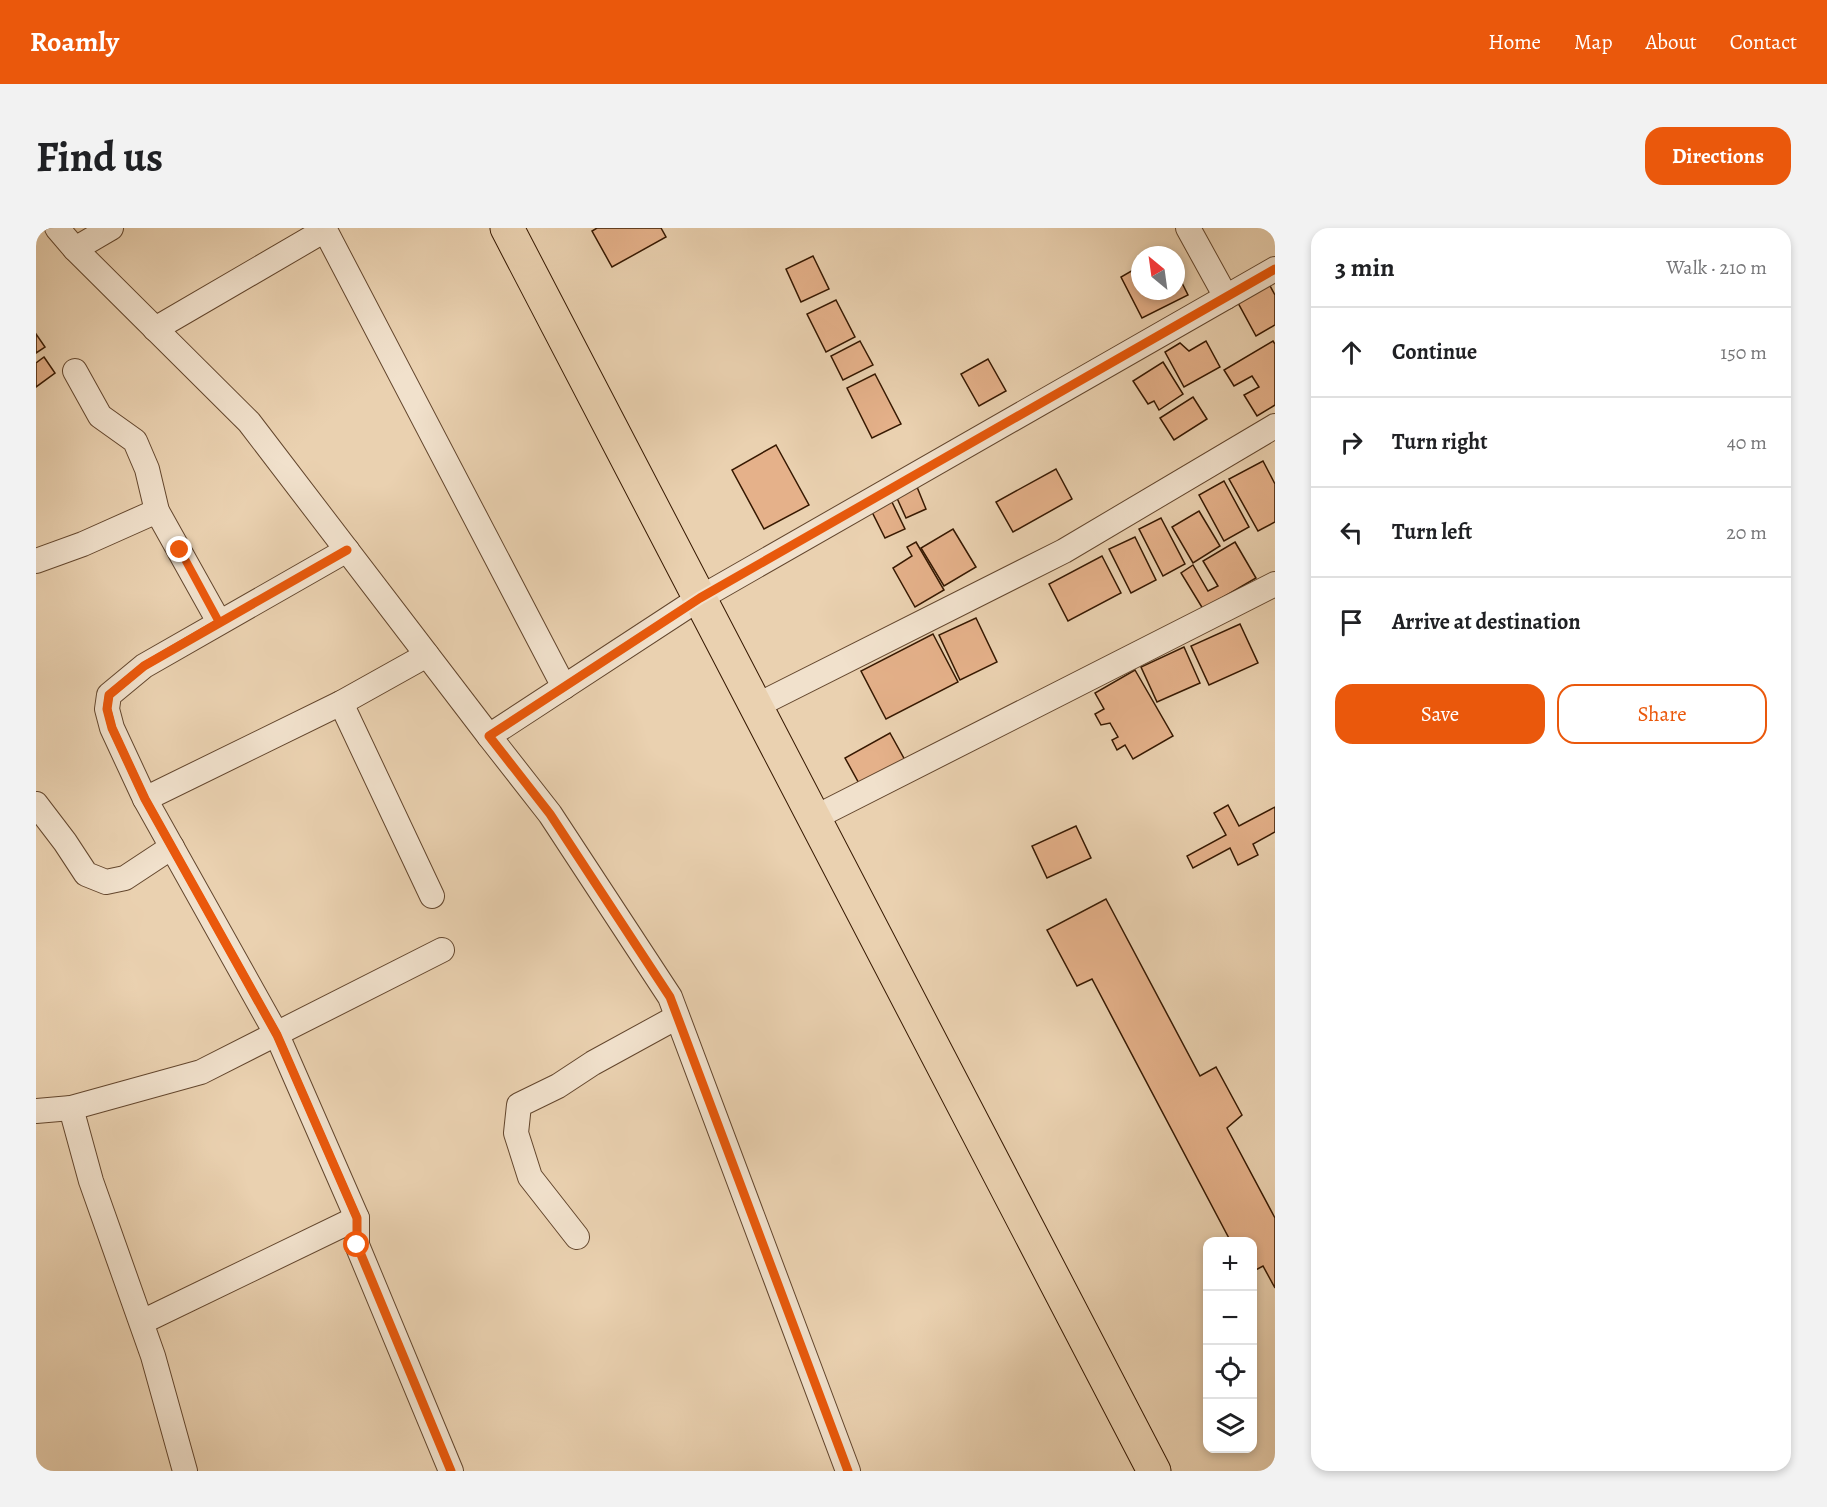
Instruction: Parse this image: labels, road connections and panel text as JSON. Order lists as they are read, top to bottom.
{
  "north": "top left",
  "page": {
    "header": "Roamly",
    "nav": [
      "Home",
      "Map",
      "About",
      "Contact"
    ],
    "buttons": [
      "Directions",
      ["Save", "Share"]
    ],
    "title": "Find us",
    "heading": ["3 min", "Walk · 210 m"],
    "list": [
      ["Continue", "150 m"],
      ["Turn right", "40 m"],
      ["Turn left", "20 m"],
      "Arrive at destination"
    ],
    "map_buttons": ["+", "−"]
  }
}
